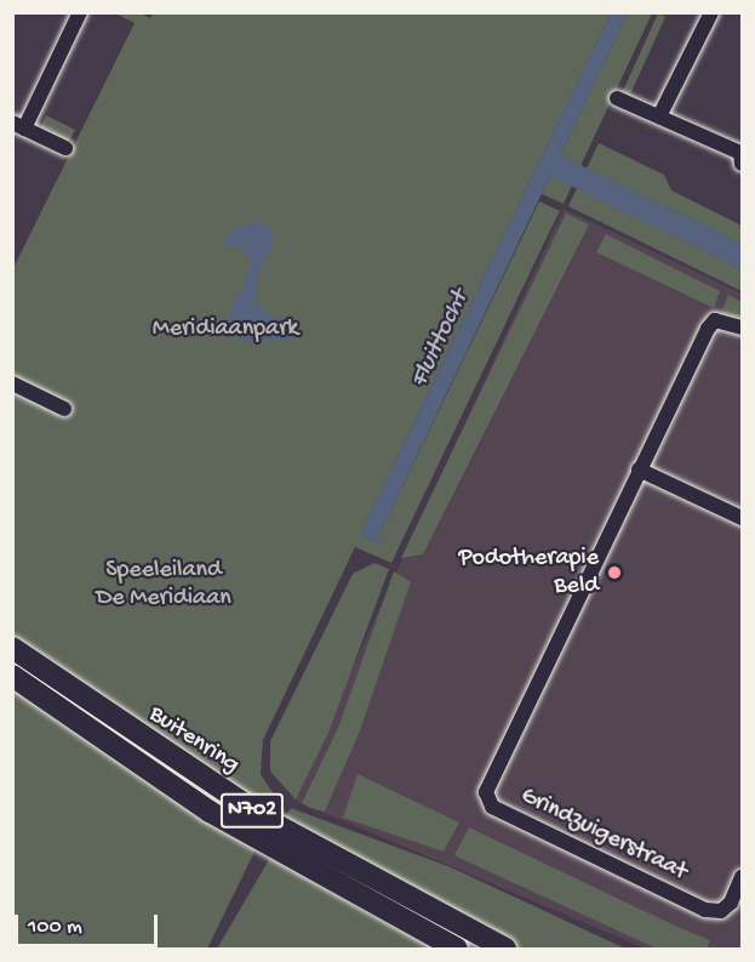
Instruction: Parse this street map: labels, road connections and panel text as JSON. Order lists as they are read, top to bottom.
{
  "streets": {
    "highway": ["Buitenring", "N702"],
    "street": ["Grindzuigerstraat"]
  },
  "water": ["Fluittocht"],
  "parks": ["Meridiaanpark", "Speeleiland De Meridiaan"],
  "places": ["Podotherapie Beld"],
  "scale_bar": "100 m"
}
